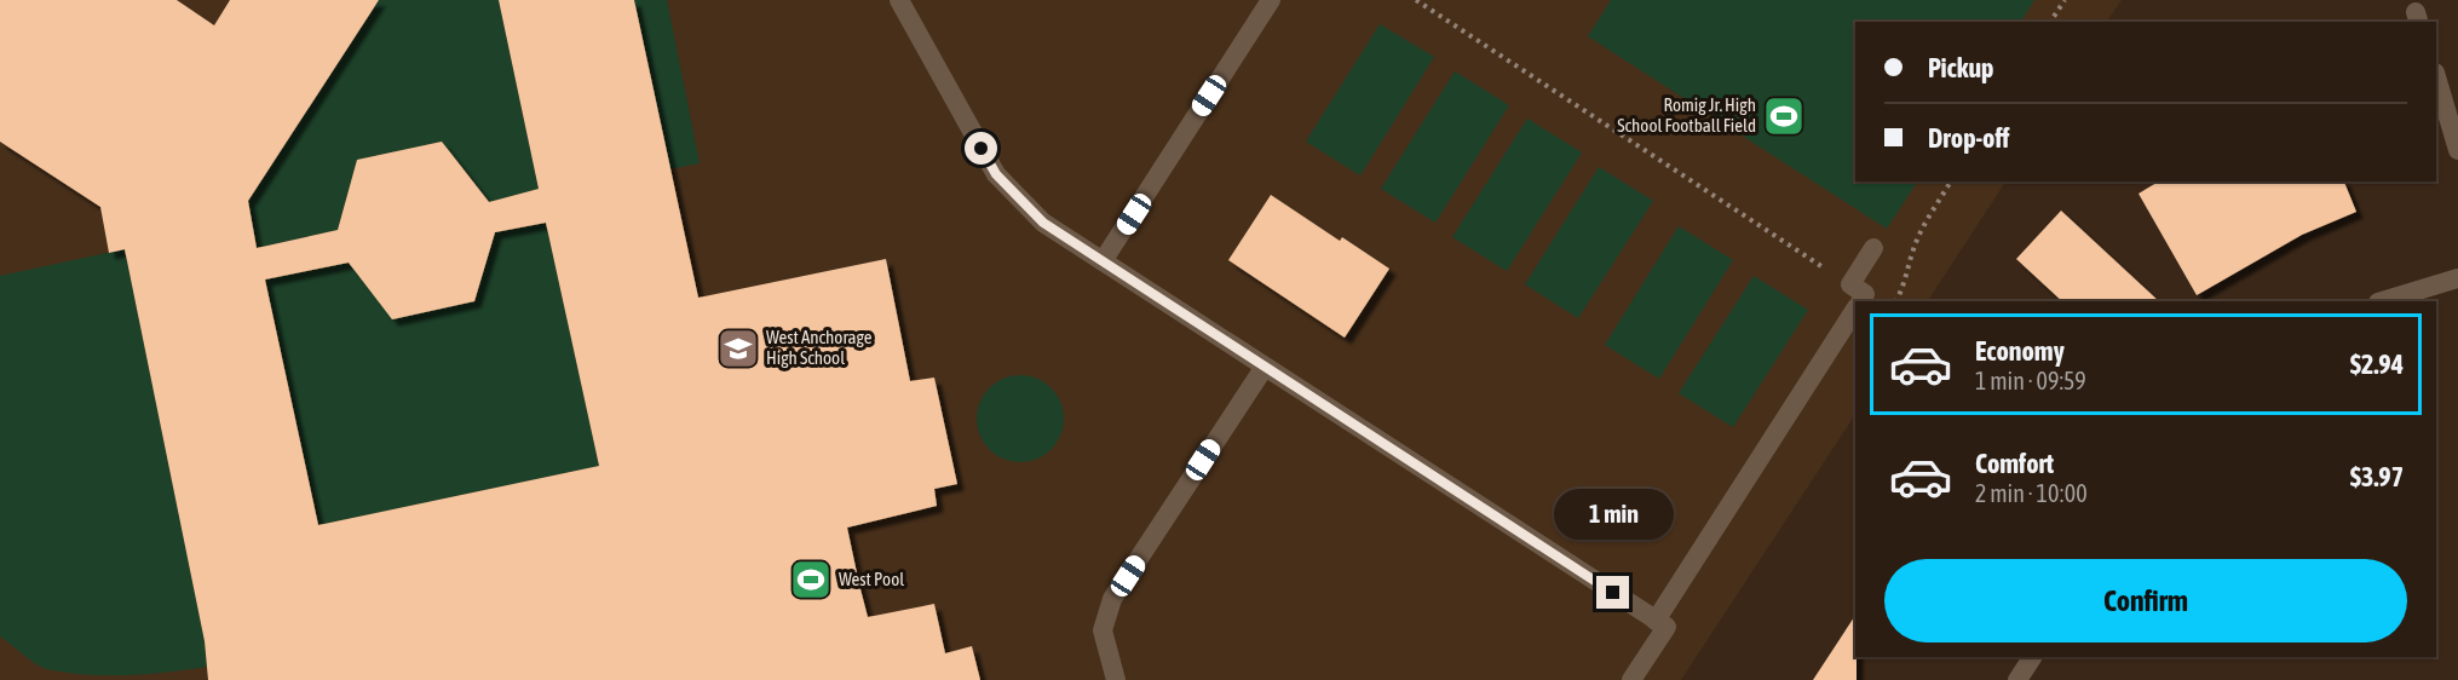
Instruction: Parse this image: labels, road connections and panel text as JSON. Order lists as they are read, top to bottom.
{
  "places": {
    "sports": ["Romig Jr. High School Football Field", "West Pool"],
    "school or university": ["West Anchorage High School"]
  },
  "page": {
    "banner": ["Pickup", "Drop-off"],
    "list": [
      {
        "name": "Economy",
        "note": "1 min · 09:59",
        "value": "$2.94"
      },
      {
        "name": "Comfort",
        "note": "2 min · 10:00",
        "value": "$3.97"
      }
    ],
    "bubble": "1 min",
    "buttons": "Confirm"
  }
}
